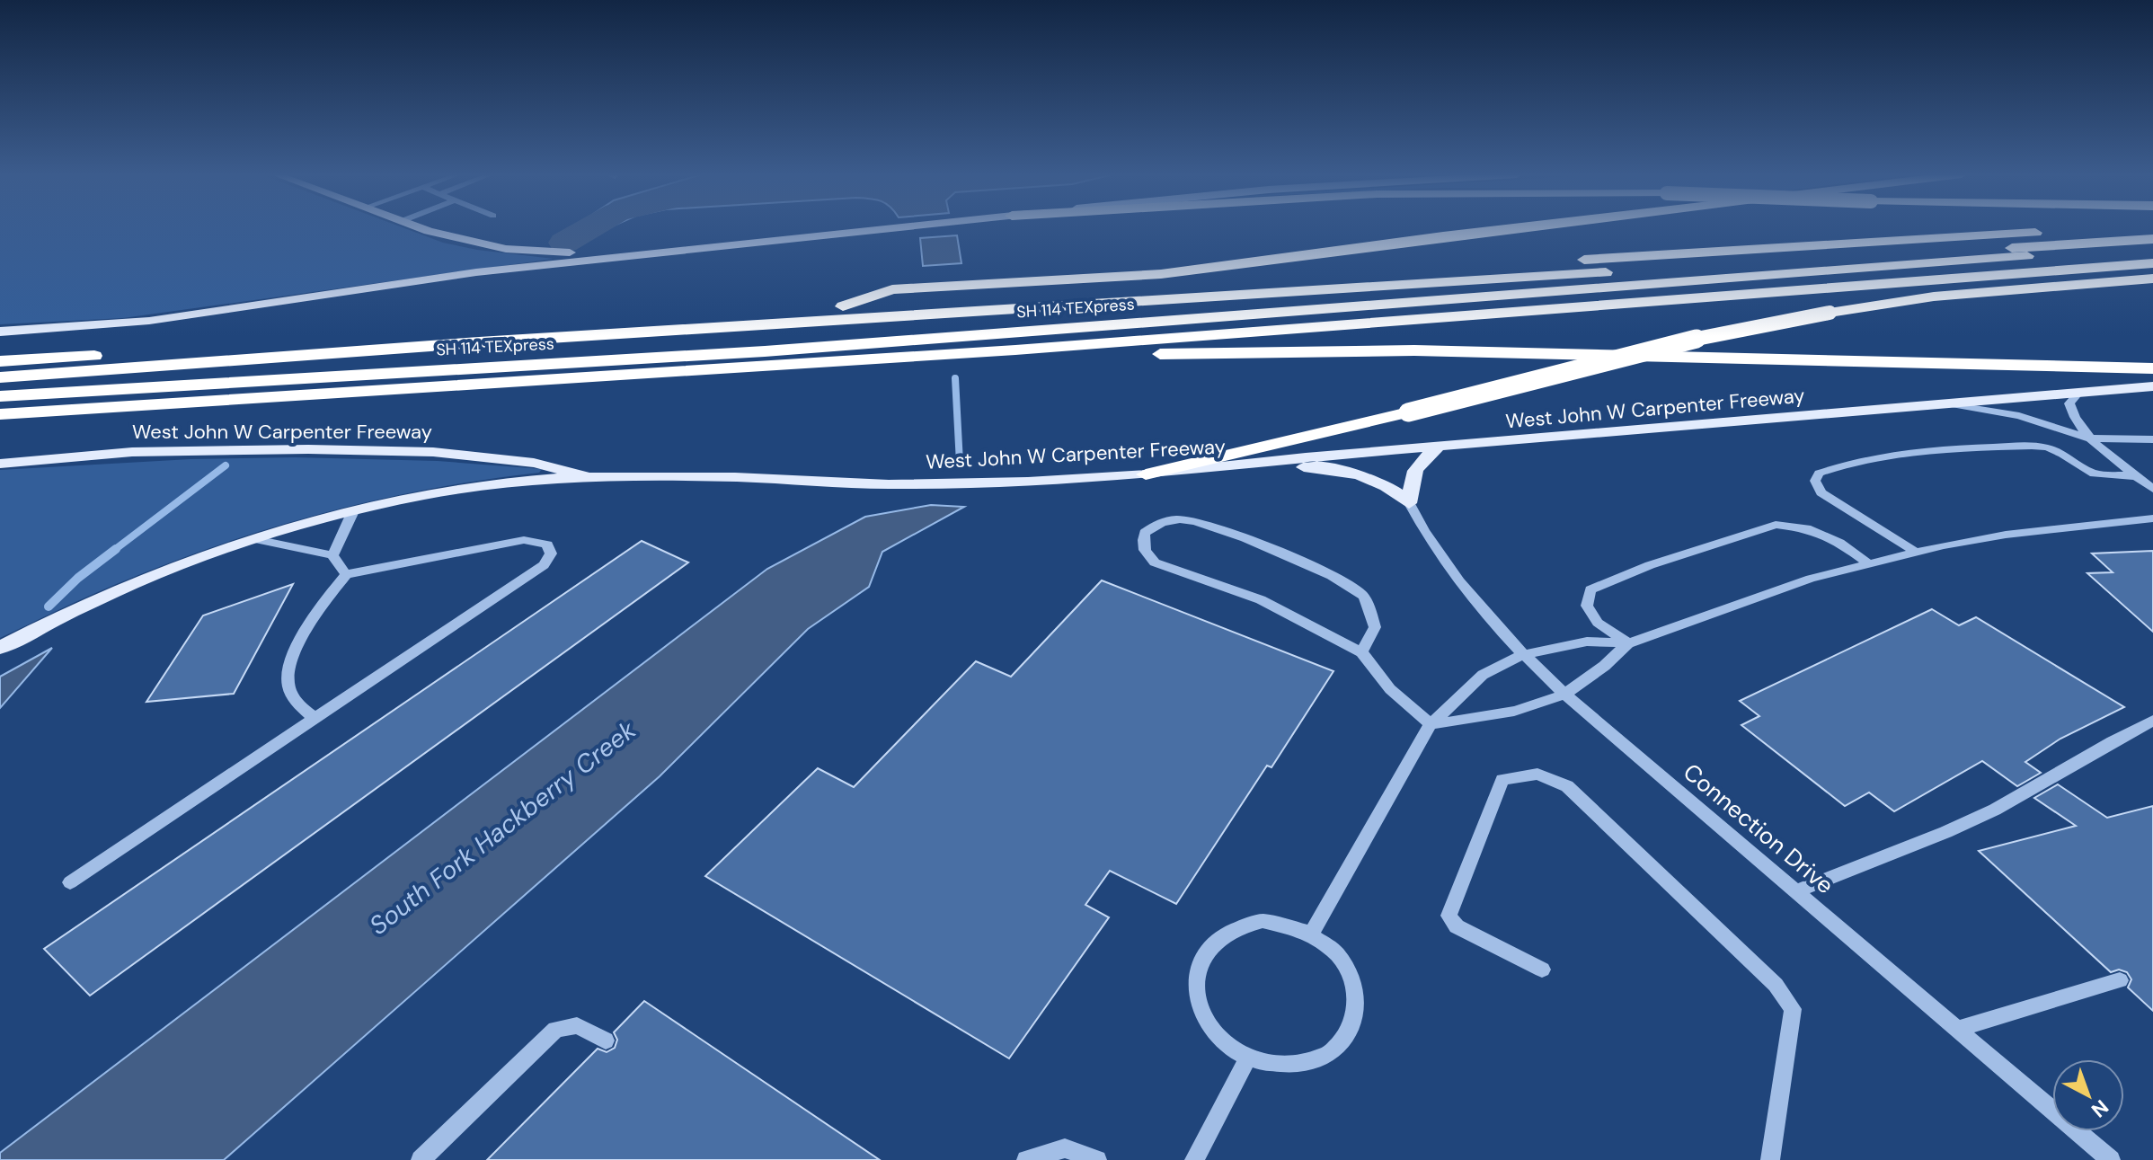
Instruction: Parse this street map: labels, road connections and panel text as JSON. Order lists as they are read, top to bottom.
{
  "streets": {
    "highway": ["SH 114 TEXpress", "West John W Carpenter Freeway"],
    "street": ["Connection Drive"]
  },
  "water": ["South Fork Hackberry Creek"],
  "north": "bottom right"
}
